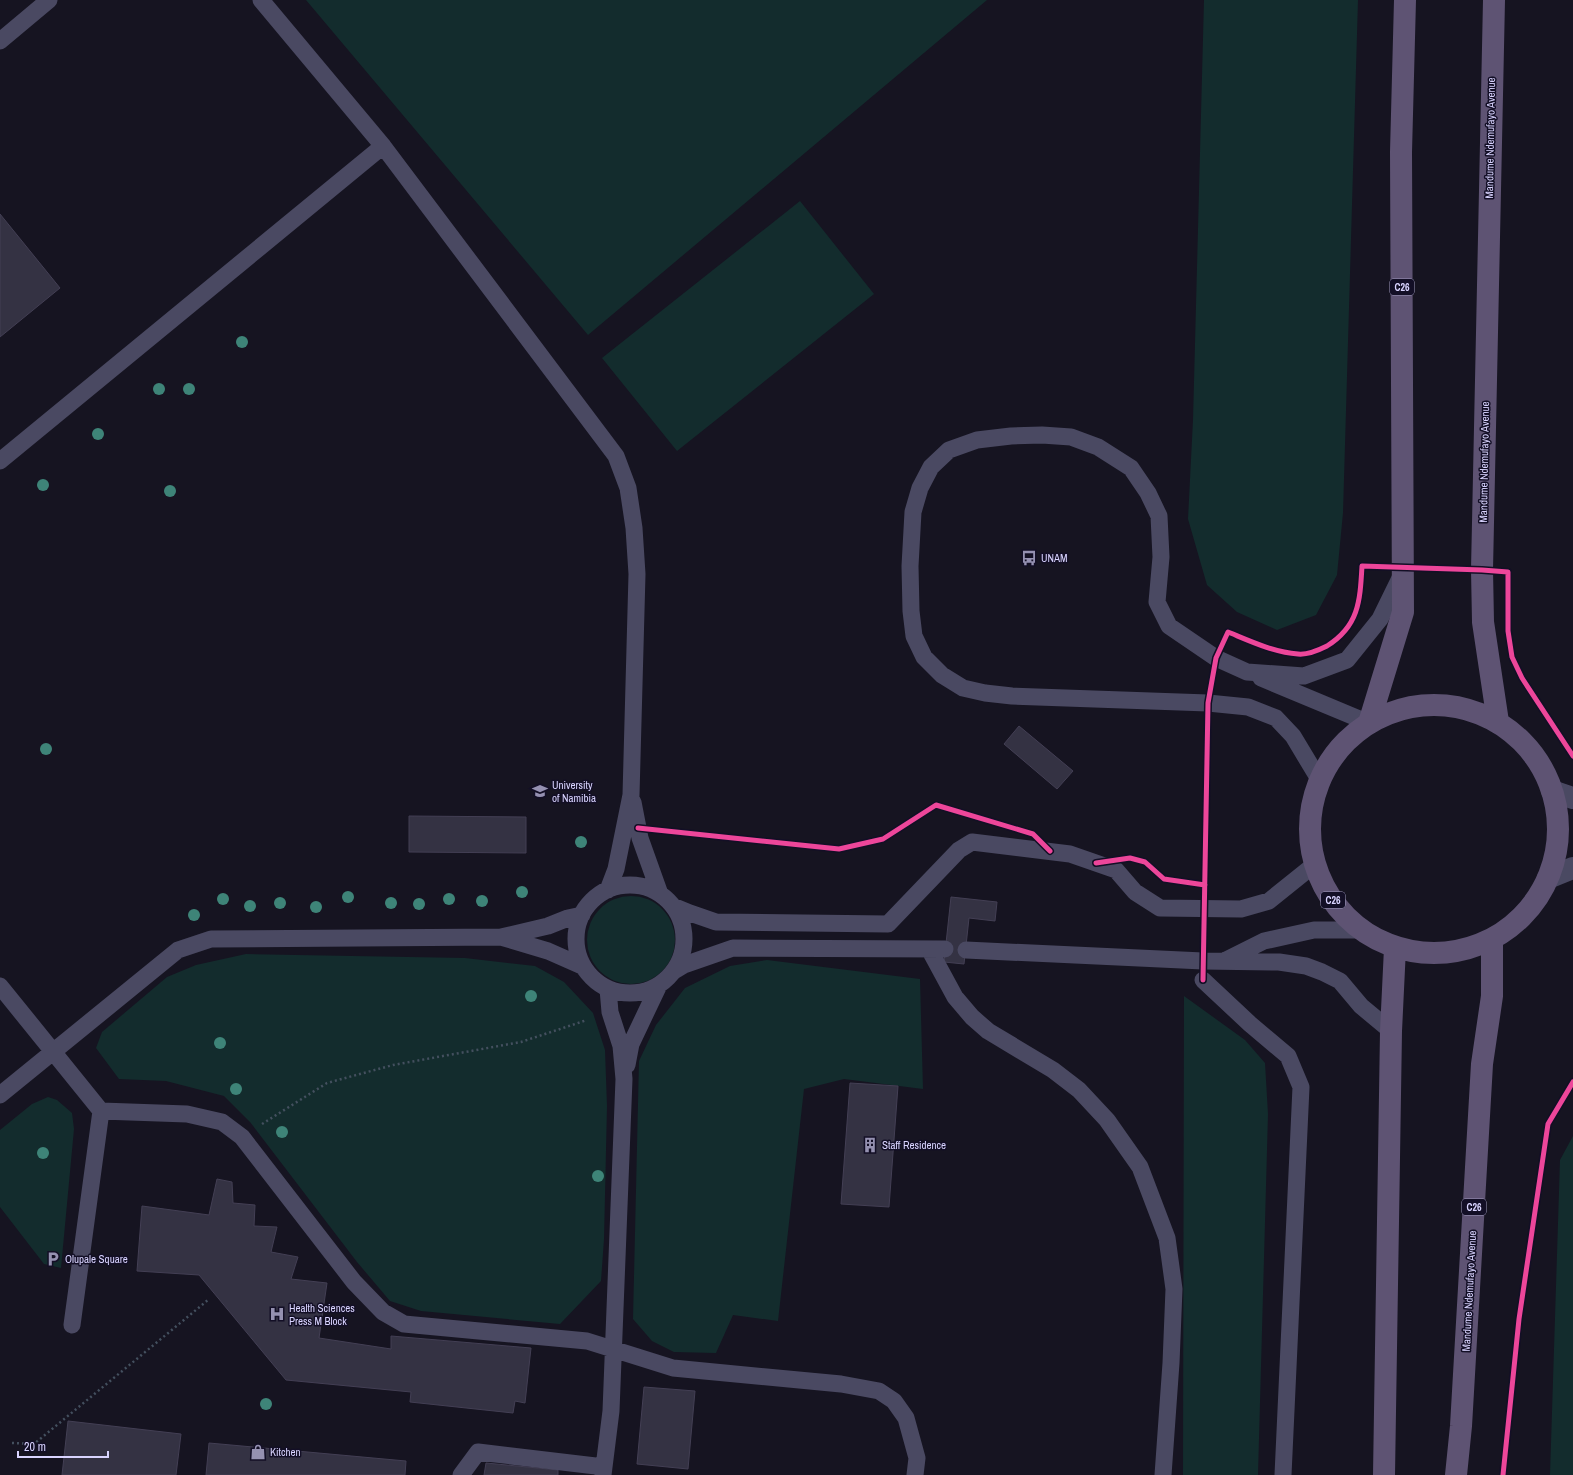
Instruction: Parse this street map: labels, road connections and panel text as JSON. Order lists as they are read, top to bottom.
{
  "streets": {
    "main road": ["Mandume Ndemufayo Avenue", "C26"]
  },
  "crossings": [
    ["Mandume Ndemufayo Avenue", "C26"]
  ],
  "places": {
    "bus stop": ["UNAM"],
    "school or university": ["University of Namibia"],
    "building": ["Staff Residence"],
    "parking": ["Olupale Square"],
    "hospital": ["Health Sciences Press M Block"],
    "shop": ["Kitchen"]
  },
  "scale_bar": "20 m"
}
